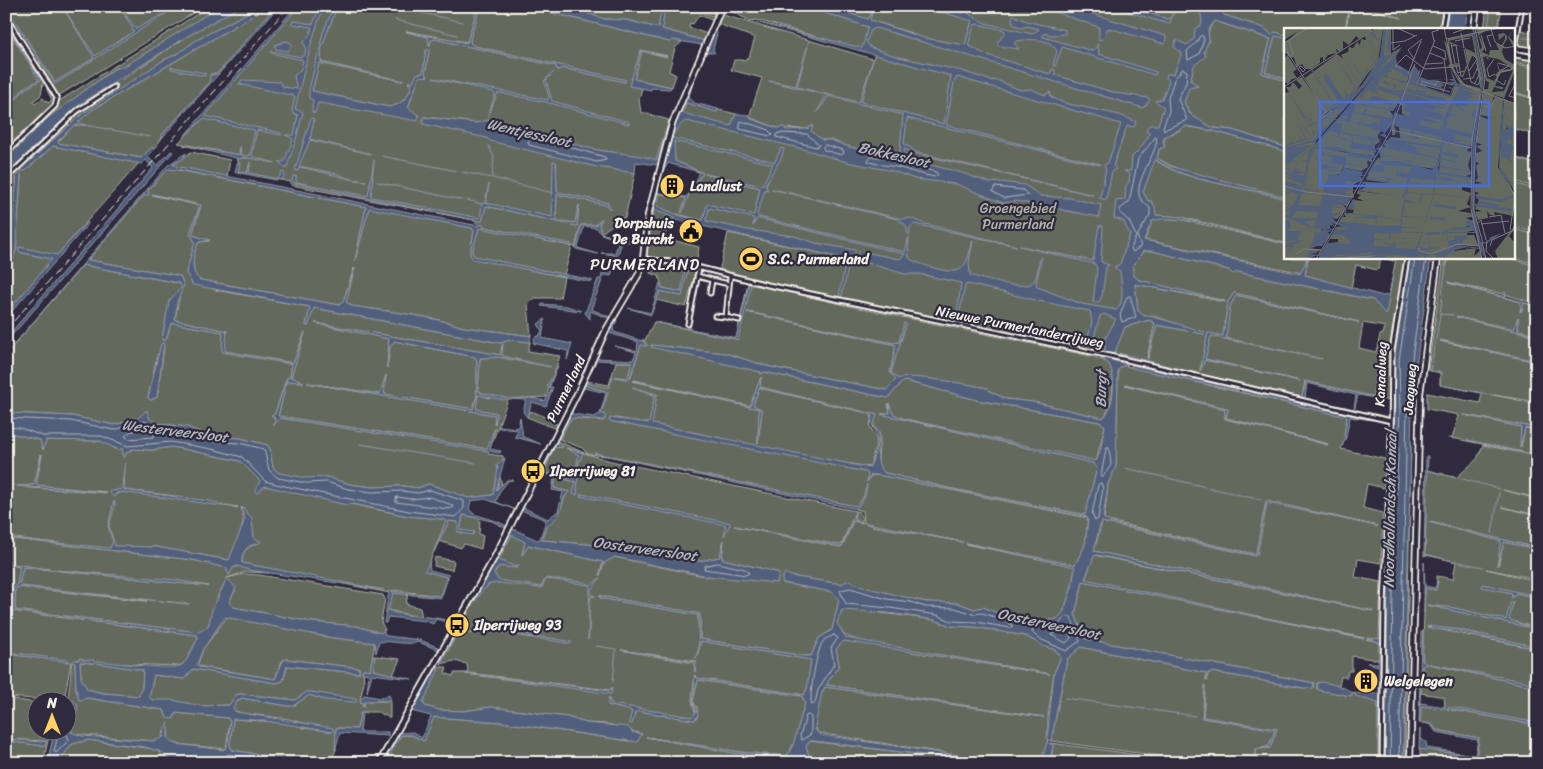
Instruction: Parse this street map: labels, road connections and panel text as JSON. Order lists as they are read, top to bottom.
{
  "streets": {
    "street": [
      "Nieuwe Purmerlanderrijweg",
      "Kanaalweg",
      "Purmerland",
      "Jaagweg"
    ]
  },
  "crossings": [
    ["Nieuwe Purmerlanderrijweg", "Kanaalweg"],
    ["Nieuwe Purmerlanderrijweg", "Purmerland"]
  ],
  "districts": ["PURMERLAND"],
  "water": [
    "Wentjessloot",
    "Bokkesloot",
    "Burgt",
    "Westerveersloot",
    "Noordhollandsch Kanaal",
    "Oosterveersloot"
  ],
  "parks": ["Groengebied Purmerland"],
  "places": {
    "building": ["Landlust", "Welgelegen"],
    "public building": ["Dorpshuis De Burcht"],
    "sports": ["S.C. Purmerland"],
    "bus stop": ["Ilperrijweg 81", "Ilperrijweg 93"]
  },
  "north": "top"
}
